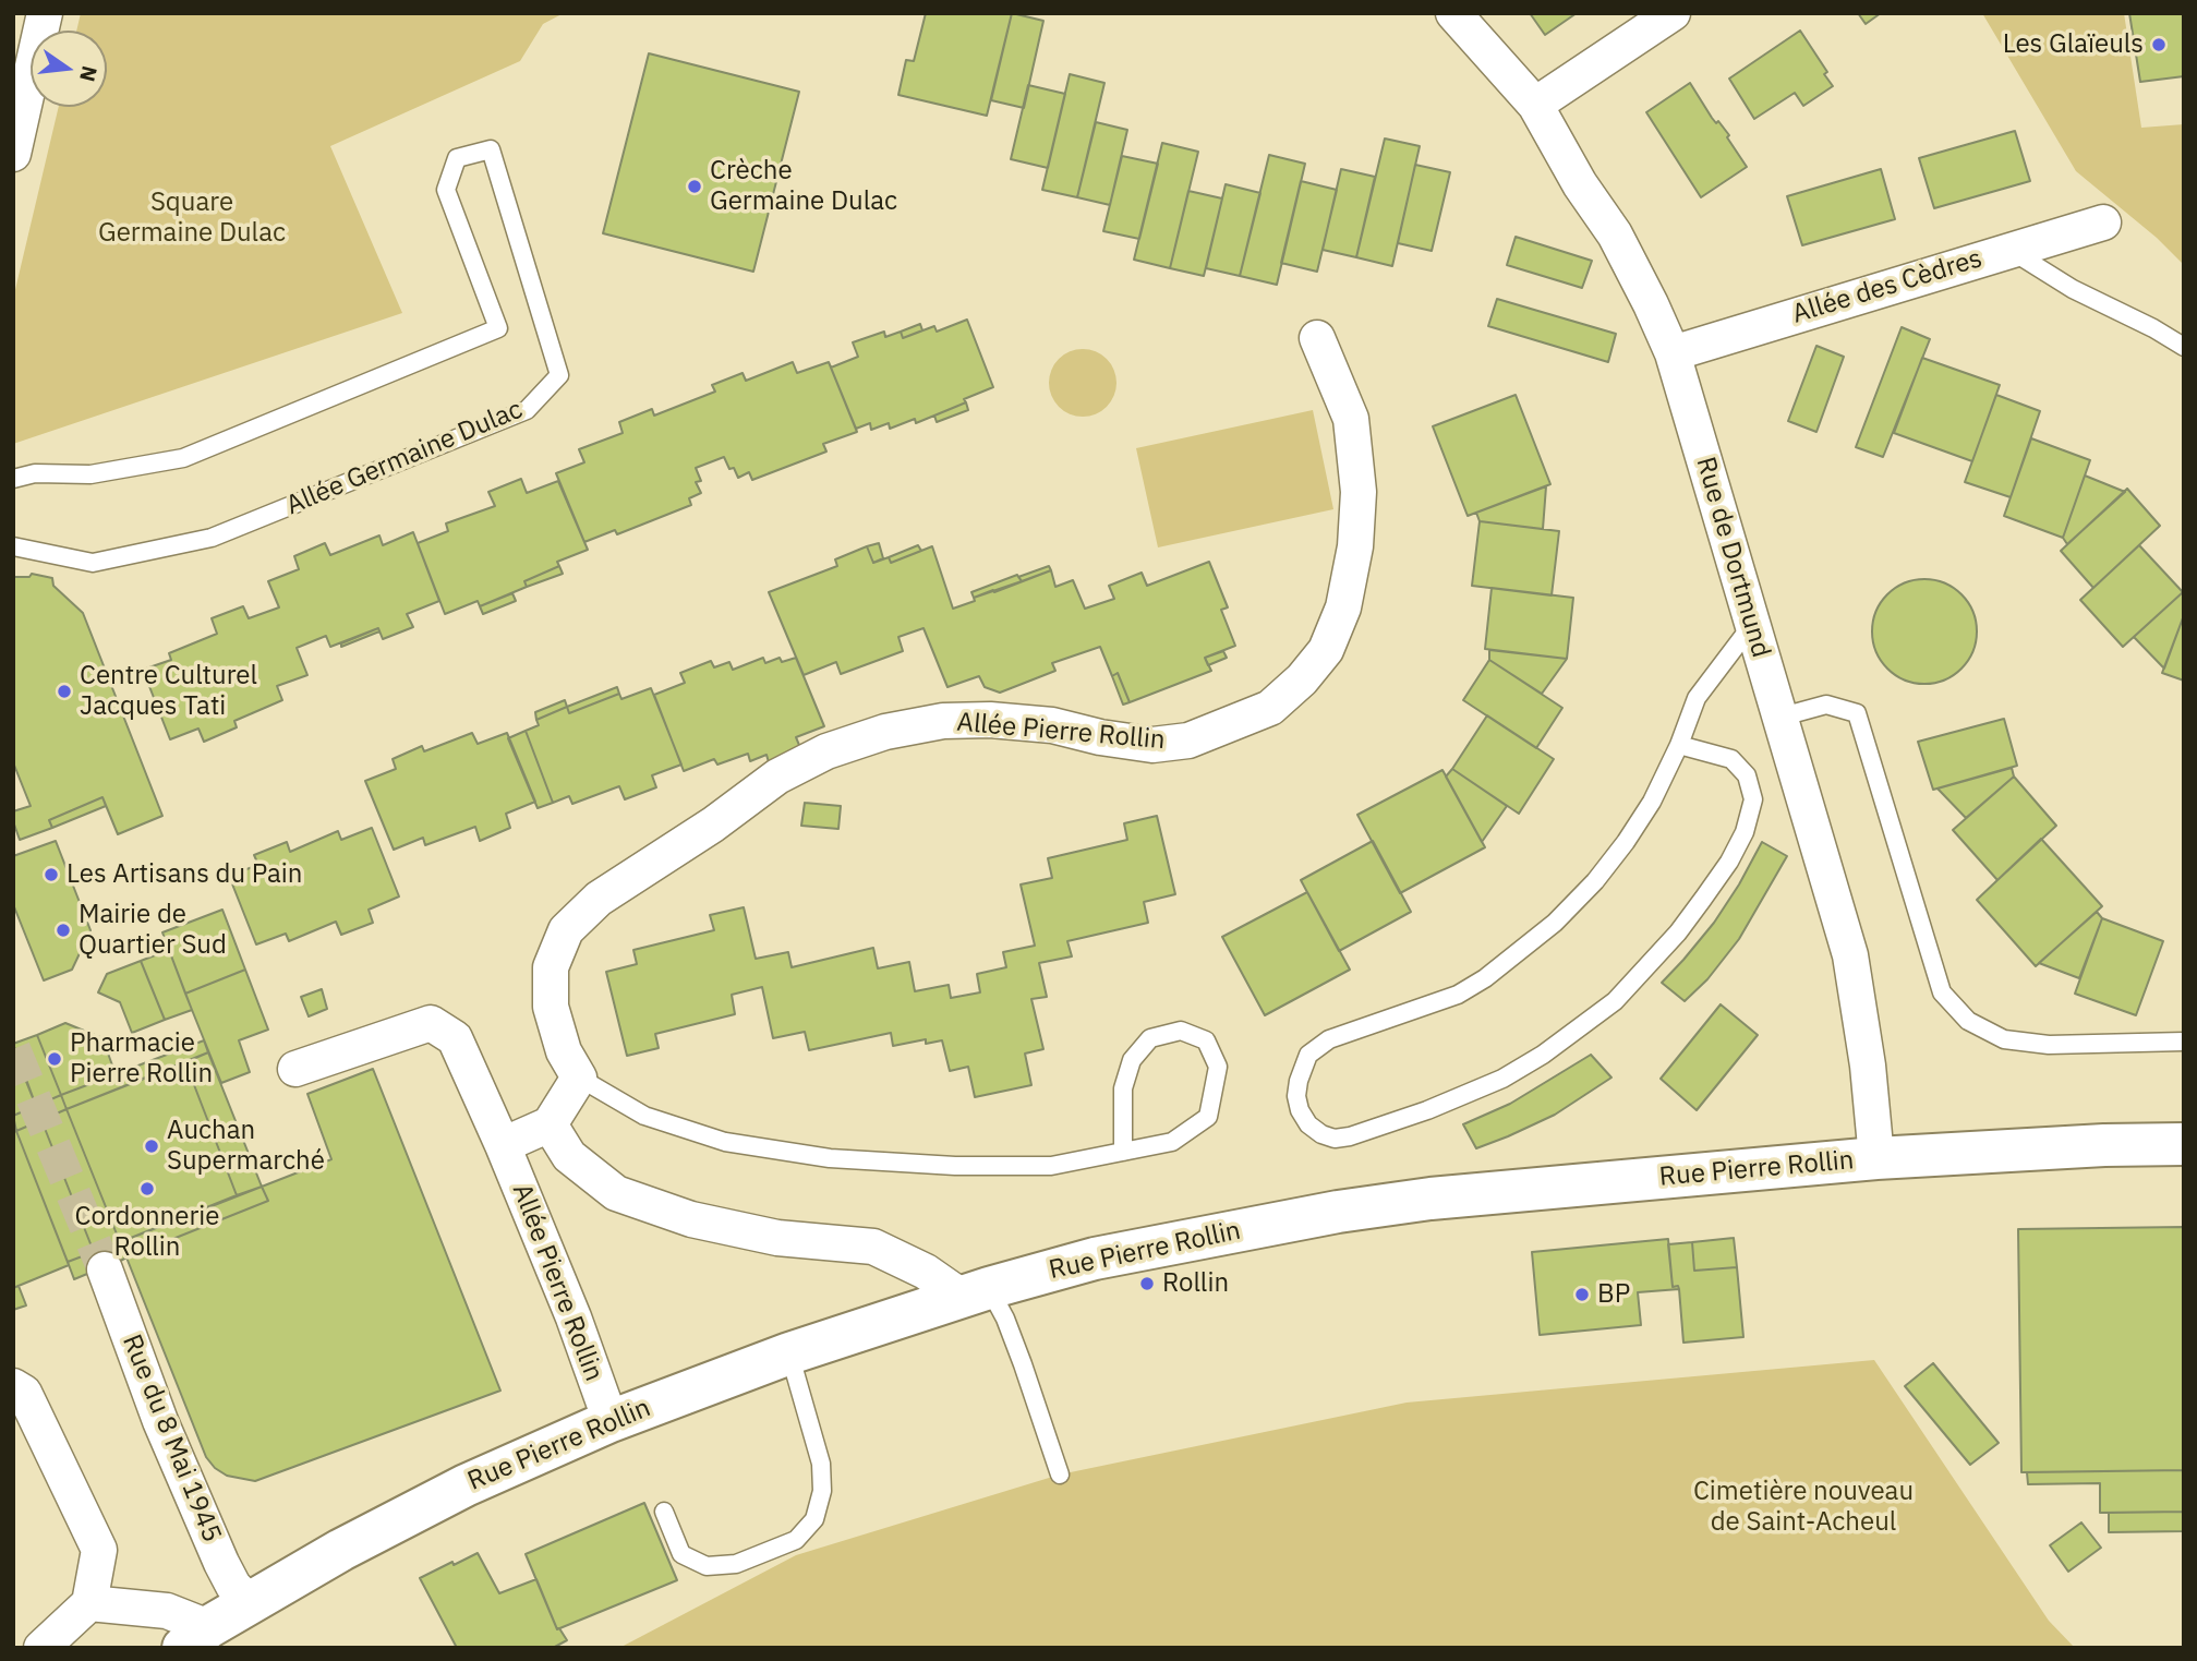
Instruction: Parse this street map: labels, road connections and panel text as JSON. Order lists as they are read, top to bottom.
{
  "streets": {
    "street": [
      "Allée des Cèdres",
      "Rue de Dortmund",
      "Allée Pierre Rollin",
      "Rue Pierre Rollin",
      "Rue du 8 Mai 1945"
    ],
    "lane": ["Allée Germaine Dulac"]
  },
  "crossings": [
    ["Allée des Cèdres", "Rue de Dortmund"],
    ["Rue de Dortmund", "Rue Pierre Rollin"],
    ["Allée Pierre Rollin", "Rue Pierre Rollin"],
    ["Rue Pierre Rollin", "Rue du 8 Mai 1945"]
  ],
  "parks": ["Square Germaine Dulac", "Cimetière nouveau de Saint-Acheul"],
  "places": [
    "Les Glaïeuls",
    "Crèche Germaine Dulac",
    "Centre Culturel Jacques Tati",
    "Les Artisans du Pain",
    "Mairie de Quartier Sud",
    "Pharmacie Pierre Rollin",
    "Auchan Supermarché",
    "Cordonnerie Rollin",
    "Rollin",
    "BP"
  ],
  "north": "right"
}
